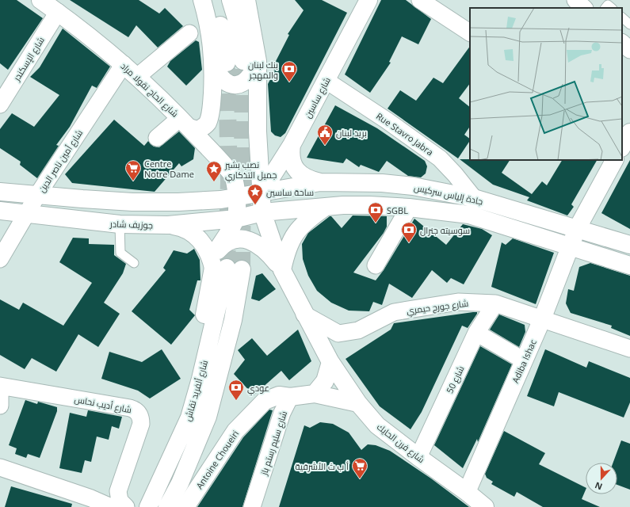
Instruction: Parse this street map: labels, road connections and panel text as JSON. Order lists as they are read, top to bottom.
{
  "streets": {
    "main road": [
      "شارع الحاج نقولا مراد",
      "شارع ساسين",
      "جادة إلياس سركيس",
      "جوزيف شادر",
      "Adiba Ishac",
      "شارع ألفريد نقاش",
      "شارع فرن الحايك",
      "Antoine Choueiri"
    ],
    "street": [
      "شارع الإسكندر",
      "Rue Stavro Jabra",
      "شارع أمين ناصر الدين",
      "شارع جورج حيمري",
      "شارع 50",
      "شارع أديب نحاس",
      "شارع سليم رستم باز"
    ]
  },
  "crossings": [
    ["شارع الإسكندر", "شارع الحاج نقولا مراد"],
    ["شارع الحاج نقولا مراد", "شارع أمين ناصر الدين"],
    ["شارع الحاج نقولا مراد", "جادة إلياس سركيس"],
    ["شارع الحاج نقولا مراد", "جوزيف شادر"],
    ["شارع ساسين", "Rue Stavro Jabra"],
    ["شارع ساسين", "جادة إلياس سركيس"],
    ["Rue Stavro Jabra", "جادة إلياس سركيس"],
    ["شارع أمين ناصر الدين", "جوزيف شادر"],
    ["جادة إلياس سركيس", "جوزيف شادر"],
    ["جادة إلياس سركيس", "Adiba Ishac"],
    ["شارع جورج حيمري", "Adiba Ishac"],
    ["شارع جورج حيمري", "شارع 50"],
    ["شارع جورج حيمري", "شارع فرن الحايك"],
    ["Adiba Ishac", "شارع فرن الحايك"],
    ["شارع 50", "شارع فرن الحايك"],
    ["شارع سليم رستم باز", "Antoine Choueiri"],
    ["شارع فرن الحايك", "Antoine Choueiri"]
  ],
  "places": {
    "bank": [
      "بنك لبنان والمهجر",
      "SGBL",
      "سوسيته جنرال",
      "عودي"
    ],
    "public building": ["بريد لبنان"],
    "supermarket": ["Centre Notre Dame", "أ ب ث الأشرفية"],
    "place": ["نصب بشير جميل التذكاري", "ساحة ساسين"]
  },
  "north": "bottom"
}
